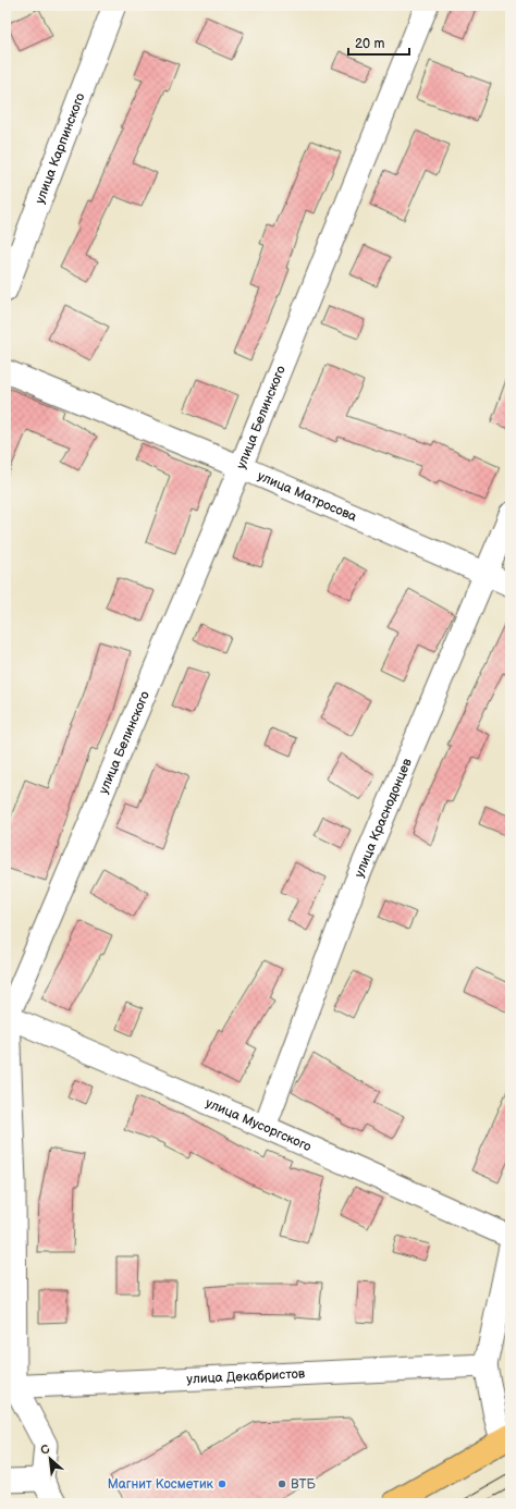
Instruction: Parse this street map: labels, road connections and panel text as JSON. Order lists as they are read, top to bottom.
{
  "streets": {
    "street": [
      "улица Карпинского",
      "улица Белинского",
      "улица Матросова",
      "улица Краснодонцев",
      "улица Мусоргского",
      "улица Декабристов"
    ]
  },
  "crossings": [
    ["улица Белинского", "улица Матросова"],
    ["улица Белинского", "улица Мусоргского"],
    ["улица Белинского", "улица Декабристов"],
    ["улица Матросова", "улица Краснодонцев"],
    ["улица Краснодонцев", "улица Мусоргского"]
  ],
  "places": ["Магнит Косметик", "ВТБ"],
  "scale_bar": "20 m",
  "north": "top left"
}
